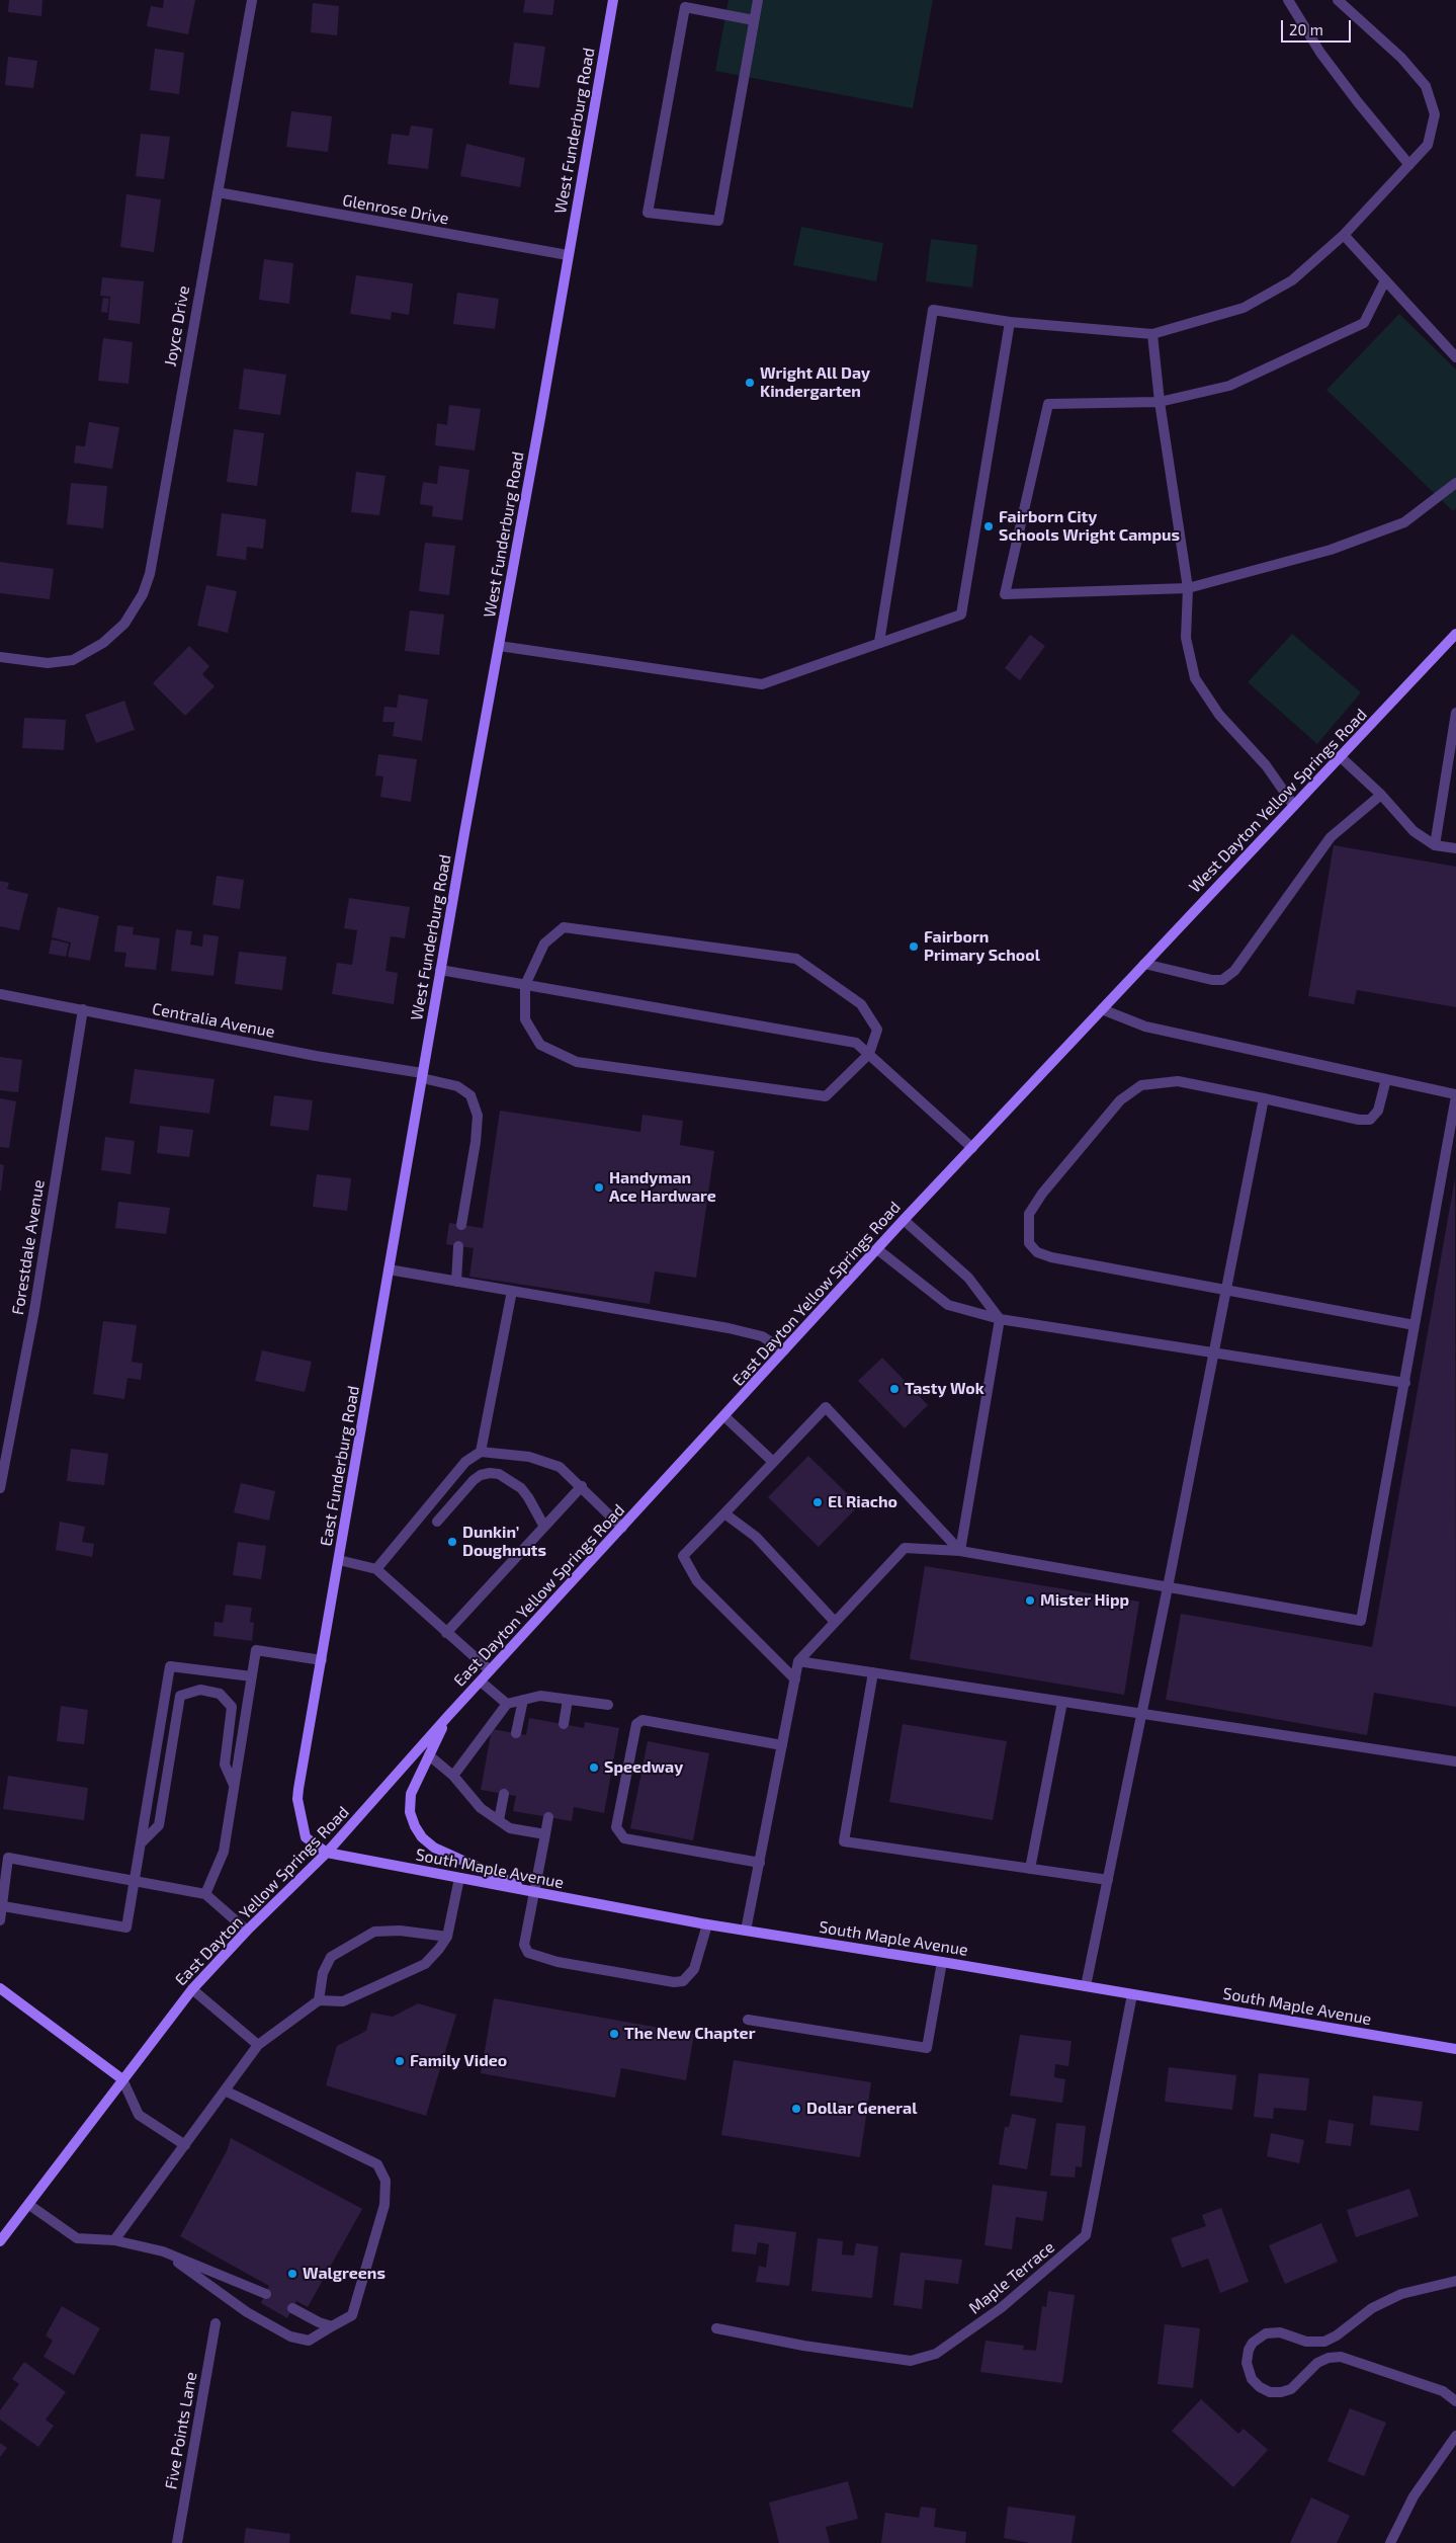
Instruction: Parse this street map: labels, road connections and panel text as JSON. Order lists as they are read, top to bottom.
{
  "streets": {
    "main road": [
      "West Funderburg Road",
      "West Dayton Yellow Springs Road",
      "East Dayton Yellow Springs Road",
      "East Funderburg Road",
      "South Maple Avenue"
    ],
    "street": [
      "Glenrose Drive",
      "Joyce Drive",
      "Centralia Avenue",
      "Forestdale Avenue",
      "Maple Terrace",
      "Five Points Lane"
    ]
  },
  "crossings": [
    ["West Funderburg Road", "Glenrose Drive"],
    ["West Funderburg Road", "Centralia Avenue"],
    ["West Funderburg Road", "East Funderburg Road"],
    ["Glenrose Drive", "Joyce Drive"],
    ["West Dayton Yellow Springs Road", "East Dayton Yellow Springs Road"],
    ["Centralia Avenue", "Forestdale Avenue"],
    ["Centralia Avenue", "East Funderburg Road"],
    ["East Dayton Yellow Springs Road", "East Funderburg Road"],
    ["East Dayton Yellow Springs Road", "South Maple Avenue"],
    ["East Funderburg Road", "South Maple Avenue"],
    ["South Maple Avenue", "Maple Terrace"]
  ],
  "places": [
    "Wright All Day Kindergarten",
    "Fairborn City Schools Wright Campus",
    "Fairborn Primary School",
    "Handyman Ace Hardware",
    "Tasty Wok",
    "El Riacho",
    "Dunkin’ Doughnuts",
    "Mister Hipp",
    "Speedway",
    "The New Chapter",
    "Family Video",
    "Dollar General",
    "Walgreens"
  ],
  "scale_bar": "20 m"
}
